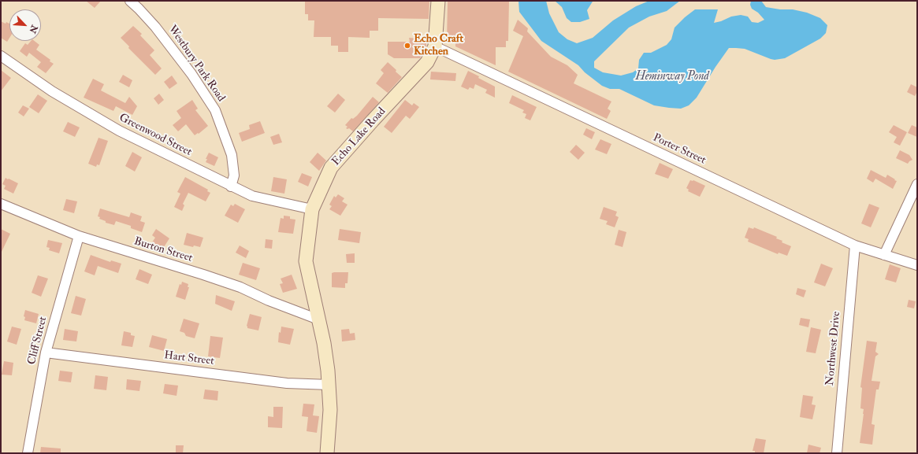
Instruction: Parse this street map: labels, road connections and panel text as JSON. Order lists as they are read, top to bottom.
{
  "streets": {
    "main road": ["Echo Lake Road"],
    "street": [
      "Westbury Park Road",
      "Greenwood Street",
      "Porter Street",
      "Burton Street",
      "Cliff Street",
      "Northwest Drive",
      "Hart Street"
    ]
  },
  "crossings": [
    ["Westbury Park Road", "Greenwood Street"],
    ["Greenwood Street", "Echo Lake Road"],
    ["Echo Lake Road", "Porter Street"],
    ["Echo Lake Road", "Burton Street"],
    ["Echo Lake Road", "Hart Street"],
    ["Porter Street", "Northwest Drive"],
    ["Burton Street", "Cliff Street"],
    ["Cliff Street", "Hart Street"]
  ],
  "water": ["Heminway Pond"],
  "places": ["Echo Craft Kitchen"],
  "north": "bottom right"
}
